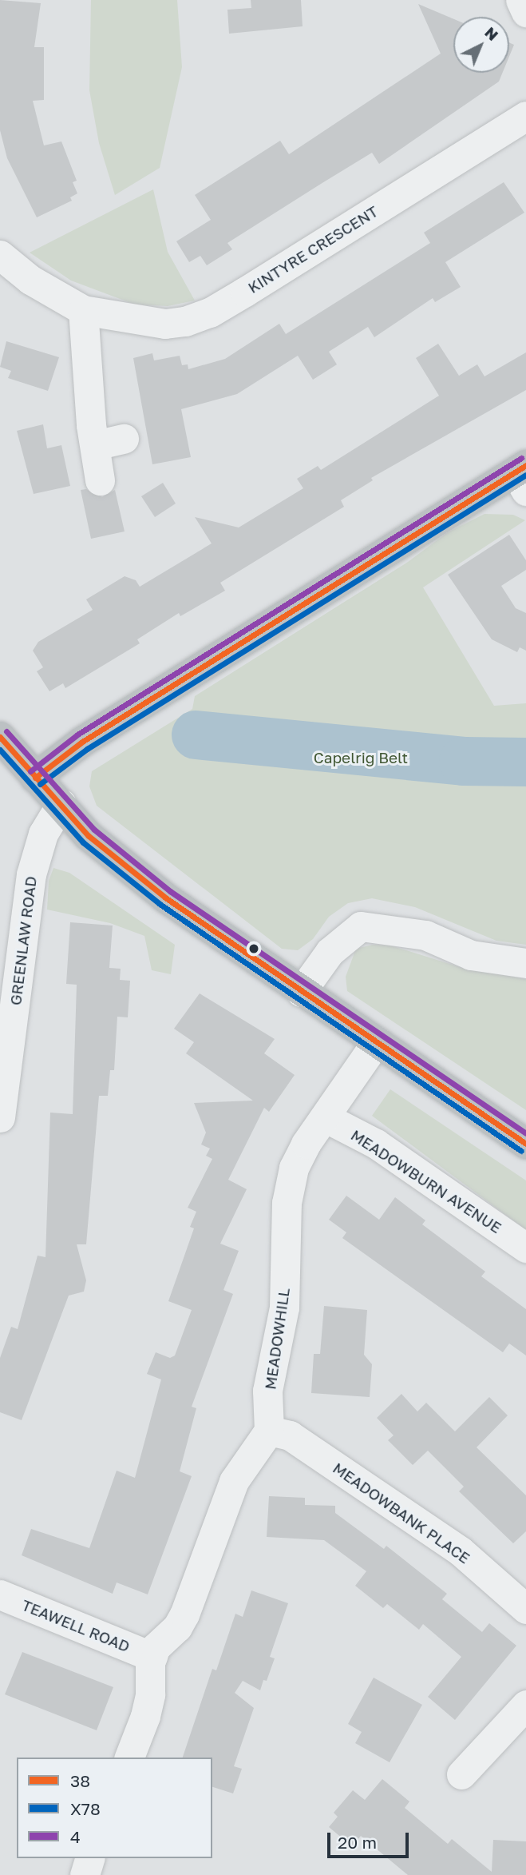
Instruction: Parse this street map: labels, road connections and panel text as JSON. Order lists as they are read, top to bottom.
{
  "streets": {
    "street": [
      "KINTYRE CRESCENT",
      "GREENLAW ROAD",
      "MEADOWBURN AVENUE",
      "MEADOWHILL",
      "MEADOWBANK PLACE",
      "TEAWELL ROAD"
    ]
  },
  "crossings": [
    ["MEADOWBURN AVENUE", "MEADOWHILL"],
    ["MEADOWHILL", "MEADOWBANK PLACE"]
  ],
  "parks": ["Capelrig Belt"],
  "lines": ["transit line 4", "transit line 38", "transit line X78"],
  "legend": ["38", "X78", "4"],
  "scale_bar": "20 m",
  "north": "top right"
}
